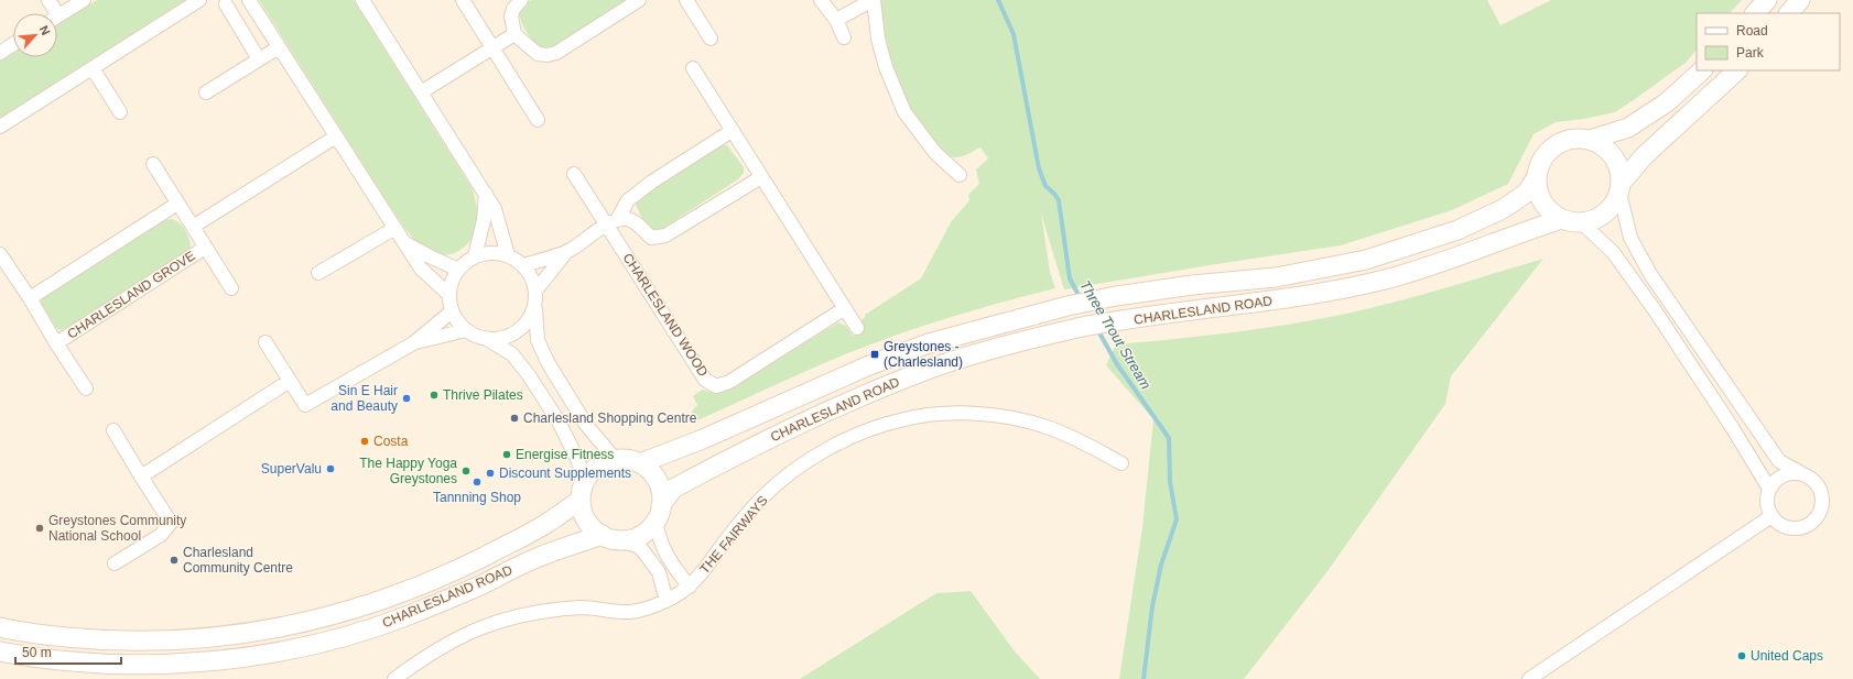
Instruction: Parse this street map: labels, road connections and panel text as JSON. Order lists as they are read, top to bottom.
{
  "streets": {
    "main road": ["CHARLESLAND ROAD"],
    "street": ["CHARLESLAND GROVE", "CHARLESLAND WOOD", "THE FAIRWAYS"]
  },
  "crossings": [
    ["CHARLESLAND ROAD", "THE FAIRWAYS"]
  ],
  "water": ["Three Trout Stream"],
  "places": {
    "transit": ["Greystones - (Charlesland)"],
    "other": [
      "Thrive Pilates",
      "Sin E Hair and Beauty",
      "Charlesland Shopping Centre",
      "Costa",
      "Energise Fitness",
      "SuperValu",
      "The Happy Yoga Greystones",
      "Discount Supplements",
      "Tannning Shop",
      "Greystones Community National School",
      "Charlesland Community Centre",
      "United Caps"
    ]
  },
  "legend": ["Road", "Park"],
  "scale_bar": "50 m",
  "north": "top right"
}
